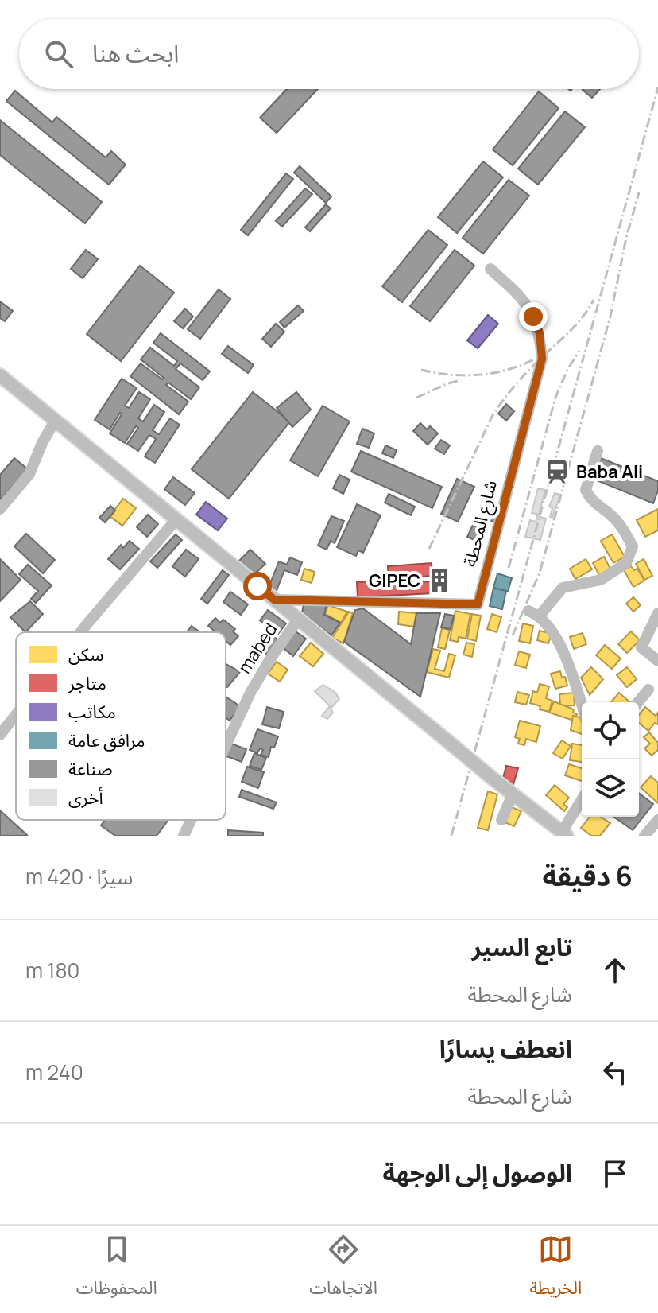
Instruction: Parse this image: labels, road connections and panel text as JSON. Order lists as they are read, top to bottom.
{
  "streets": {
    "street": ["شارع المحطة", "mabed"]
  },
  "places": {
    "station": ["Baba Ali"],
    "building": ["GIPEC"]
  },
  "legend": [
    "سكن",
    "متاجر",
    "مكاتب",
    "مرافق عامة",
    "صناعة",
    "أخرى"
  ],
  "page": {
    "search": "ابحث هنا",
    "heading": ["6 دقيقة", "سيرًا · 420 m"],
    "list": [
      ["تابع السير", "شارع المحطة", "180 m"],
      ["انعطف يسارًا", "شارع المحطة", "240 m"],
      "الوصول إلى الوجهة"
    ],
    "nav": ["الخريطة", "الاتجاهات", "المحفوظات"]
  }
}
